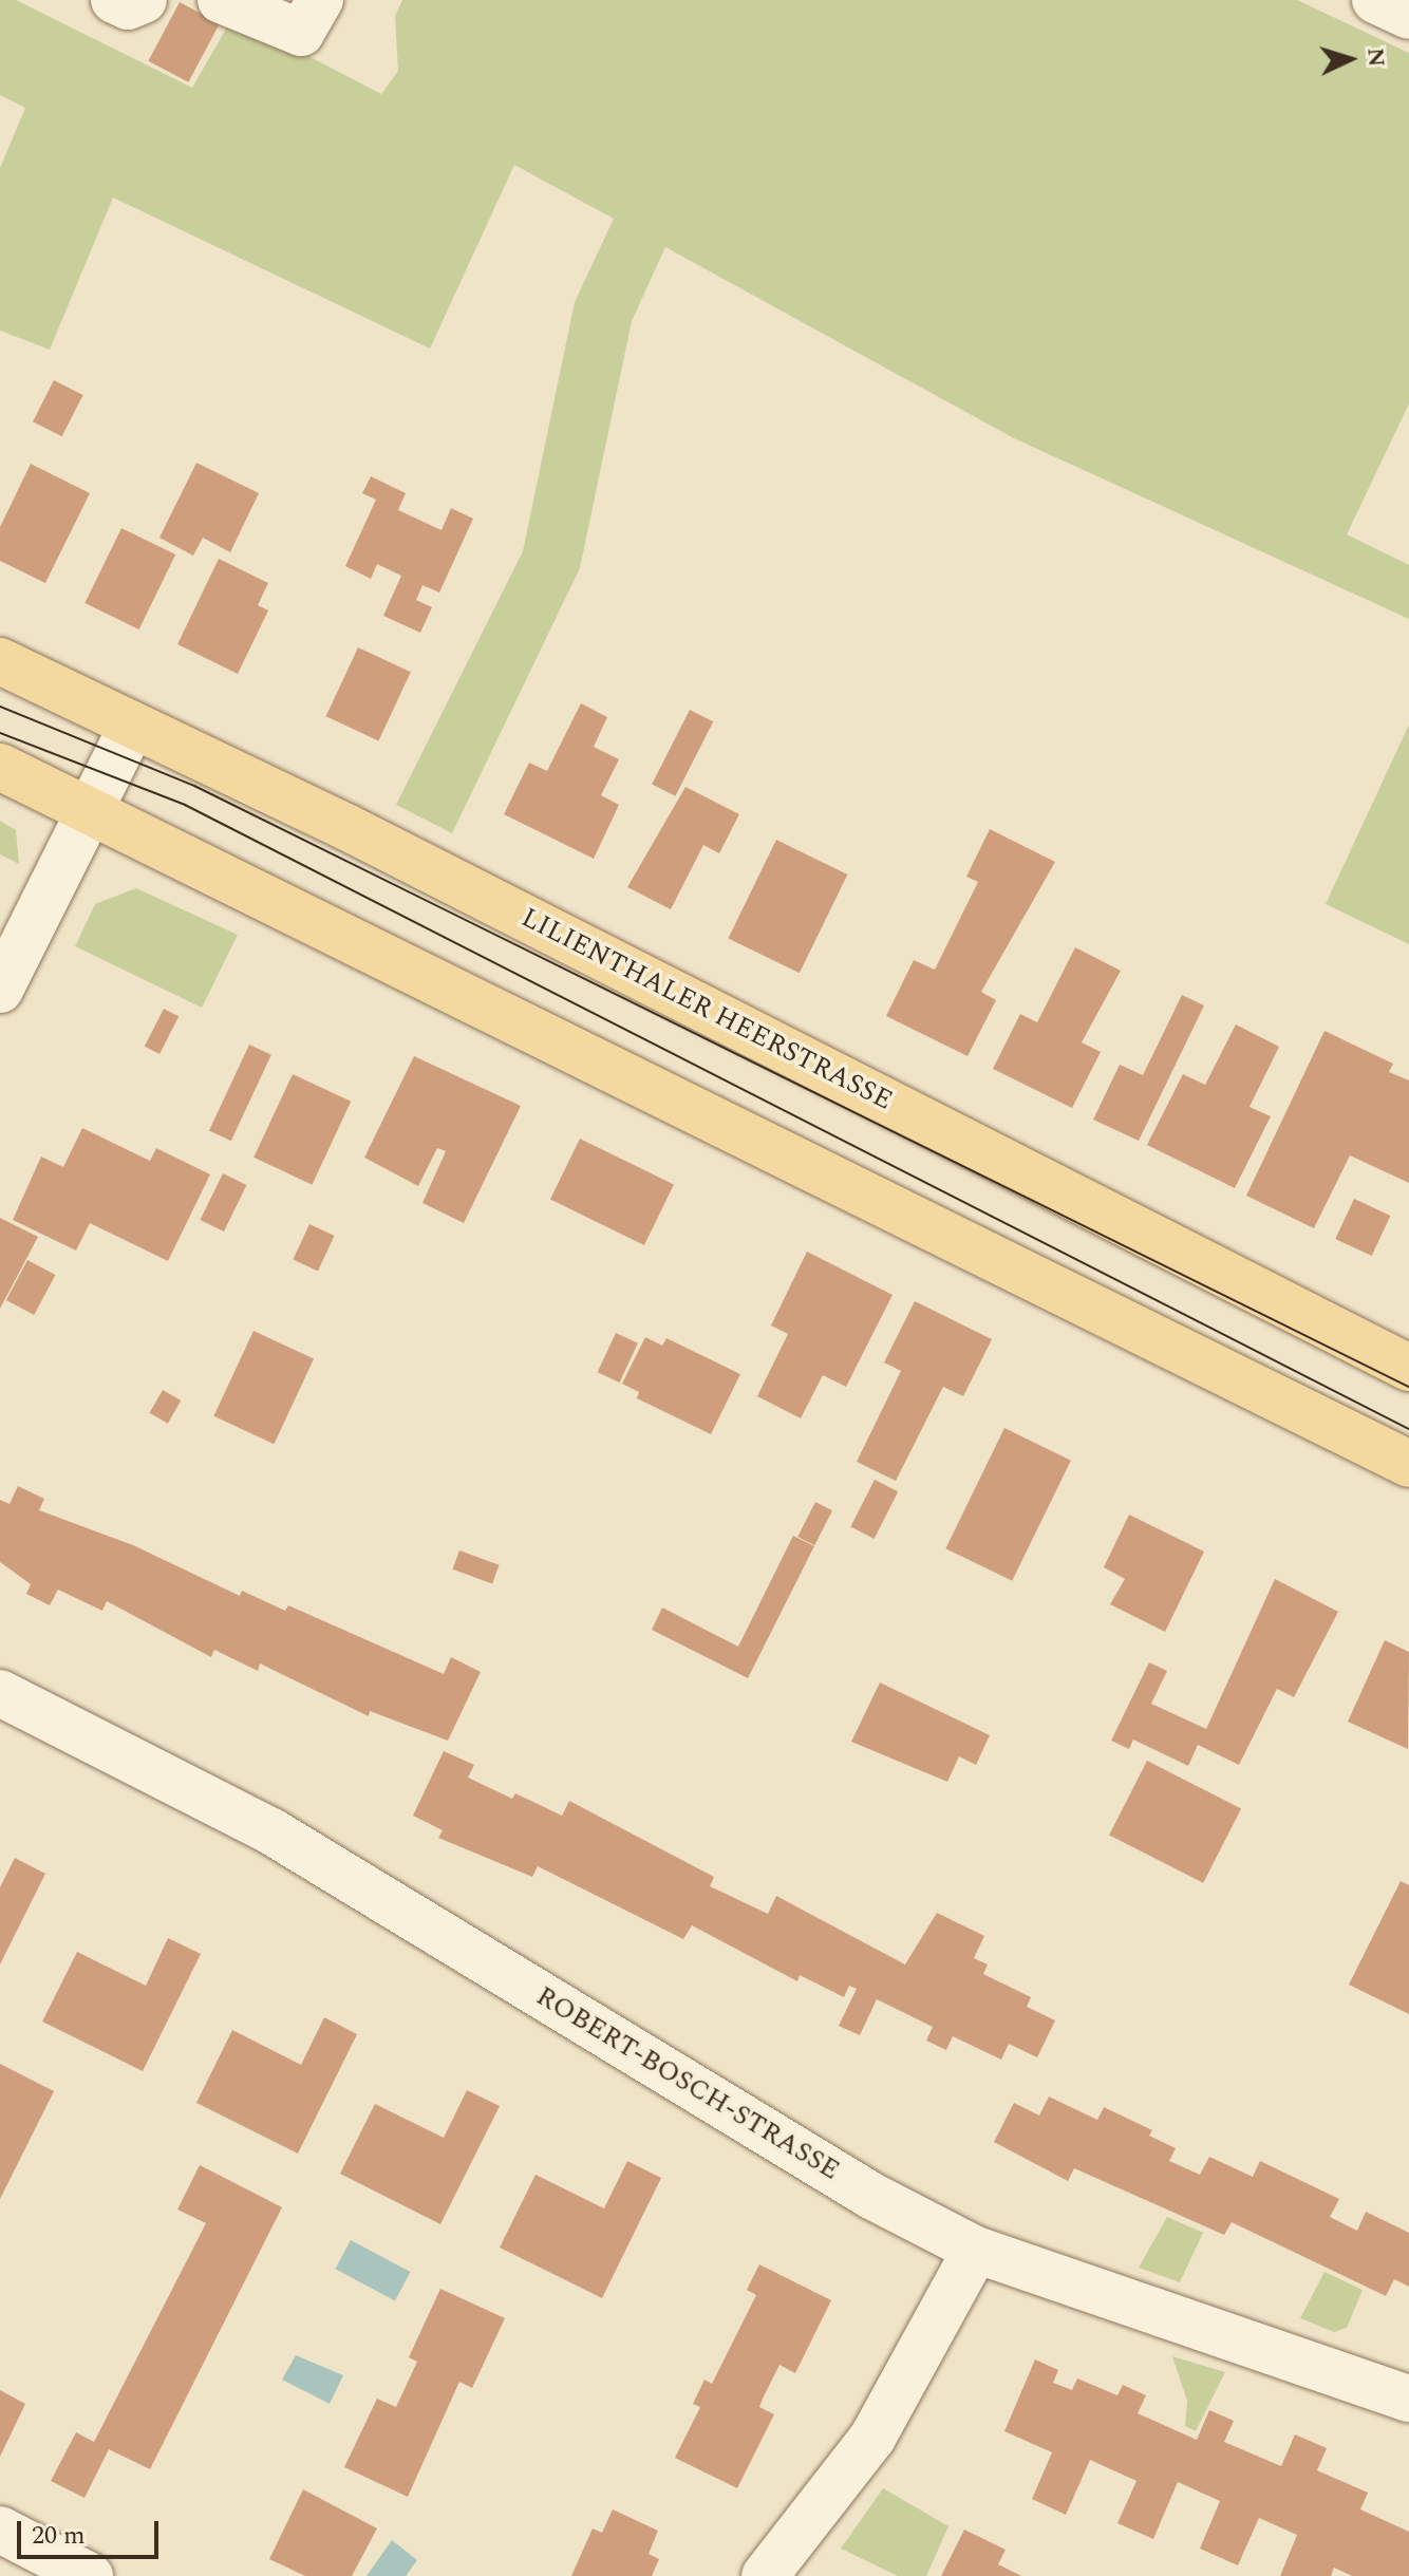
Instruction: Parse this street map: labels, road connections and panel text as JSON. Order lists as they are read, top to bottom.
{
  "streets": {
    "main road": ["LILIENTHALER HEERSTRASSE"],
    "street": ["ROBERT-BOSCH-STRASSE"]
  },
  "scale_bar": "20 m",
  "north": "right"
}
